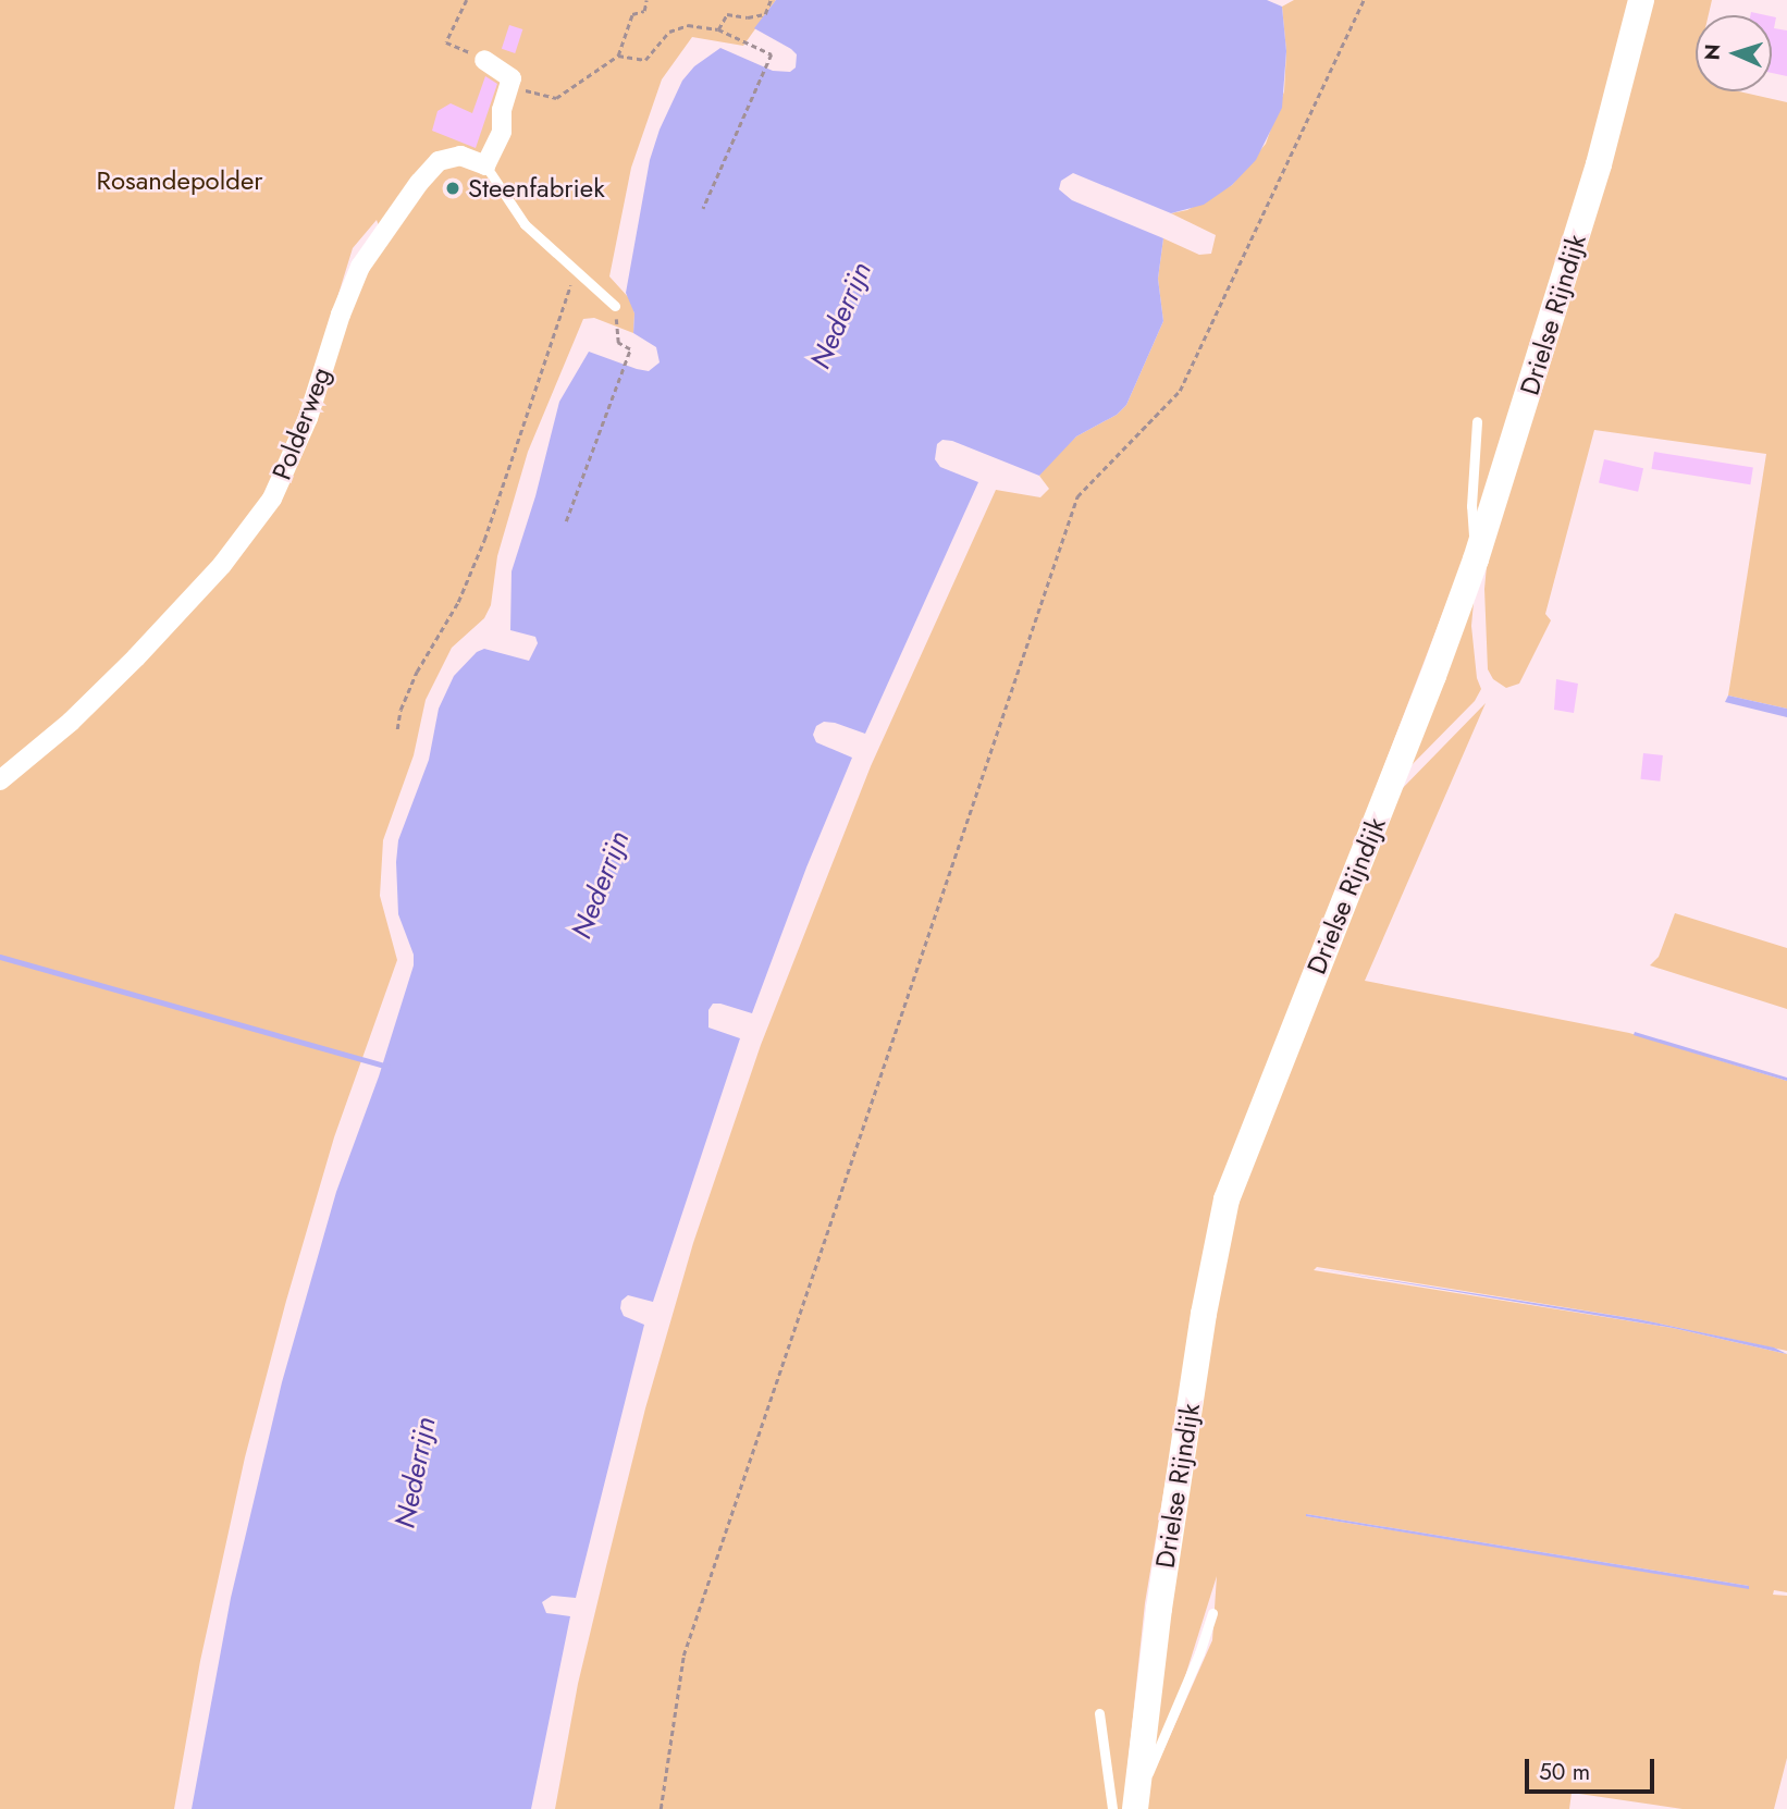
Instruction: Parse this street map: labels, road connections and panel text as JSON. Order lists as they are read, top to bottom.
{
  "streets": {
    "street": ["Drielse Rijndijk", "Polderweg"]
  },
  "water": ["Nederrijn"],
  "parks": ["Rosandepolder"],
  "places": ["Steenfabriek"],
  "scale_bar": "50 m",
  "north": "left"
}
